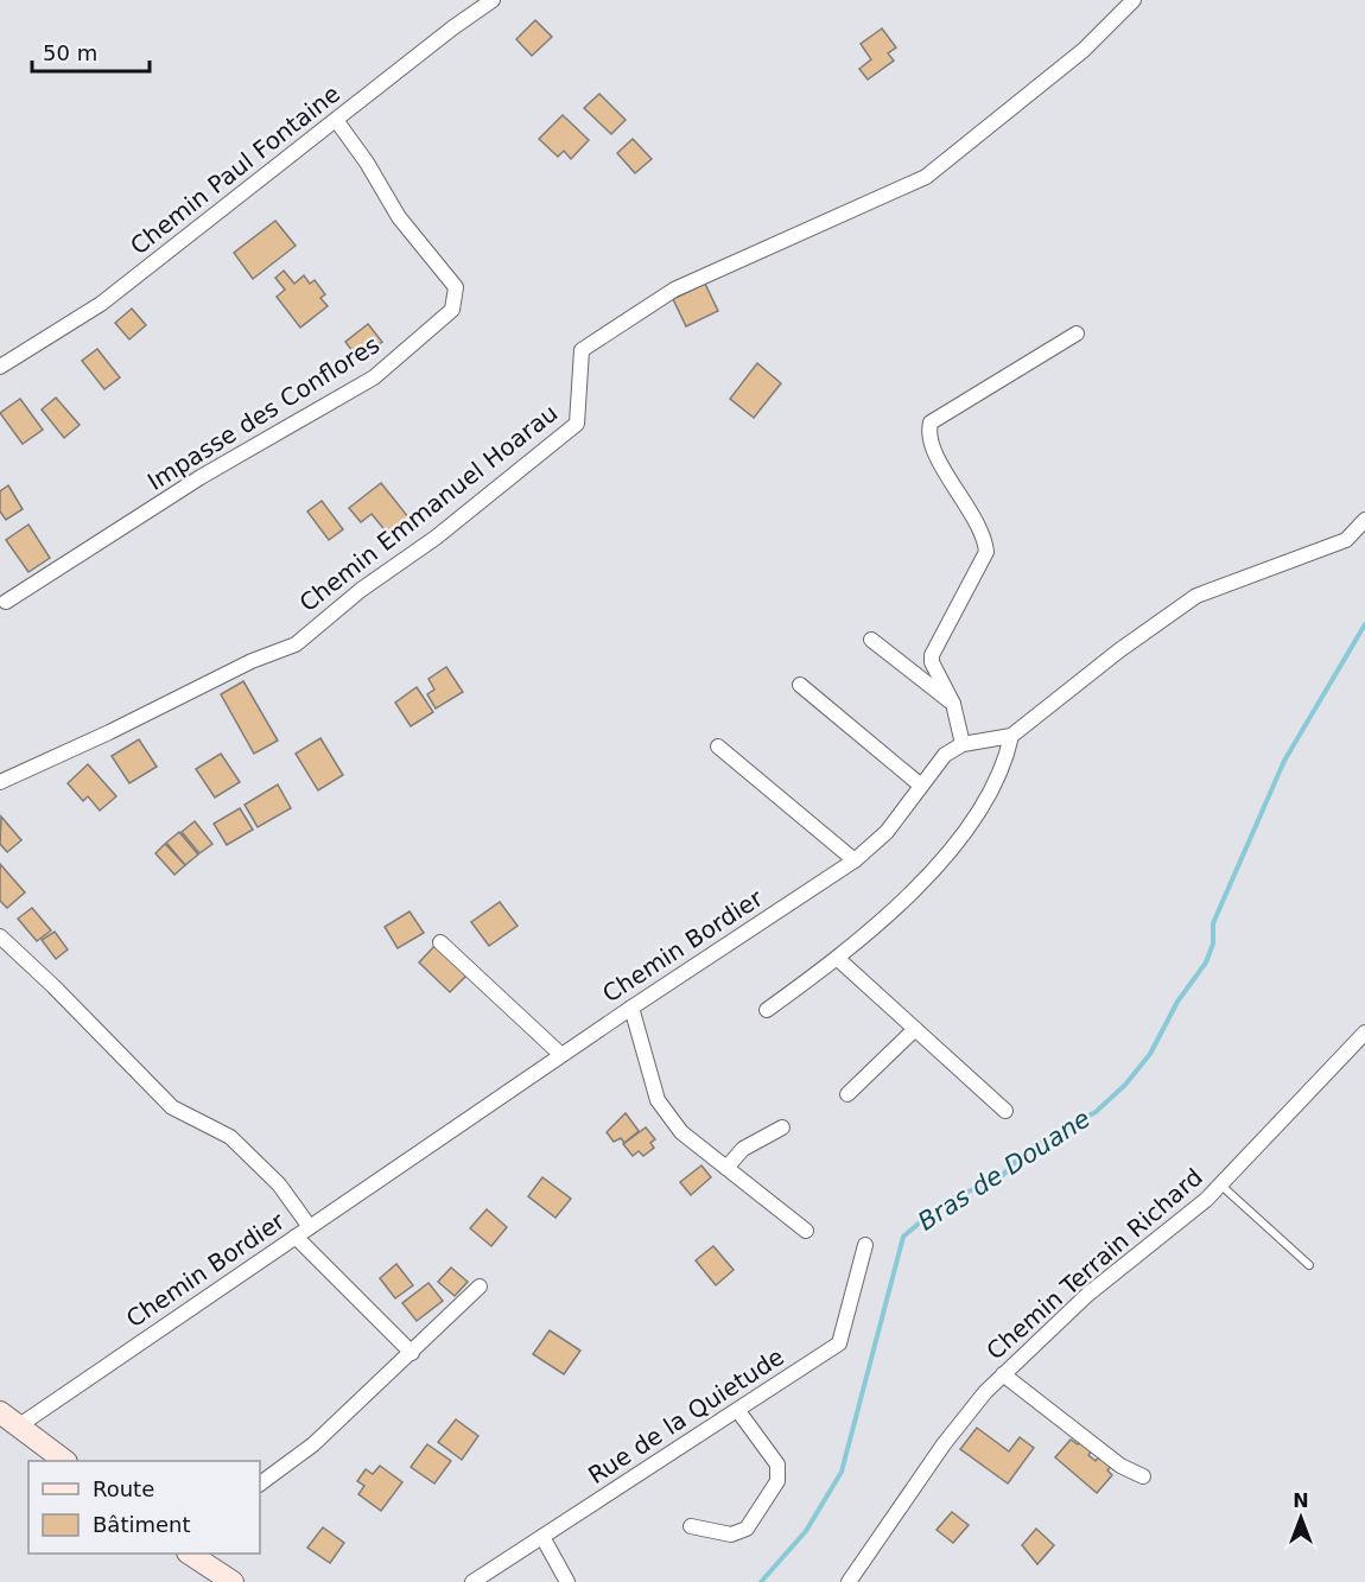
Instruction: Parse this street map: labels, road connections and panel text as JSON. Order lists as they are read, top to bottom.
{
  "streets": {
    "street": [
      "Chemin Paul Fontaine",
      "Impasse des Conflores",
      "Chemin Emmanuel Hoarau",
      "Chemin Bordier",
      "Chemin Terrain Richard",
      "Rue de la Quietude"
    ]
  },
  "crossings": [
    ["Chemin Paul Fontaine", "Impasse des Conflores"]
  ],
  "water": ["Bras de Douane"],
  "legend": ["Route", "Bâtiment"],
  "scale_bar": "50 m",
  "north": "top"
}
